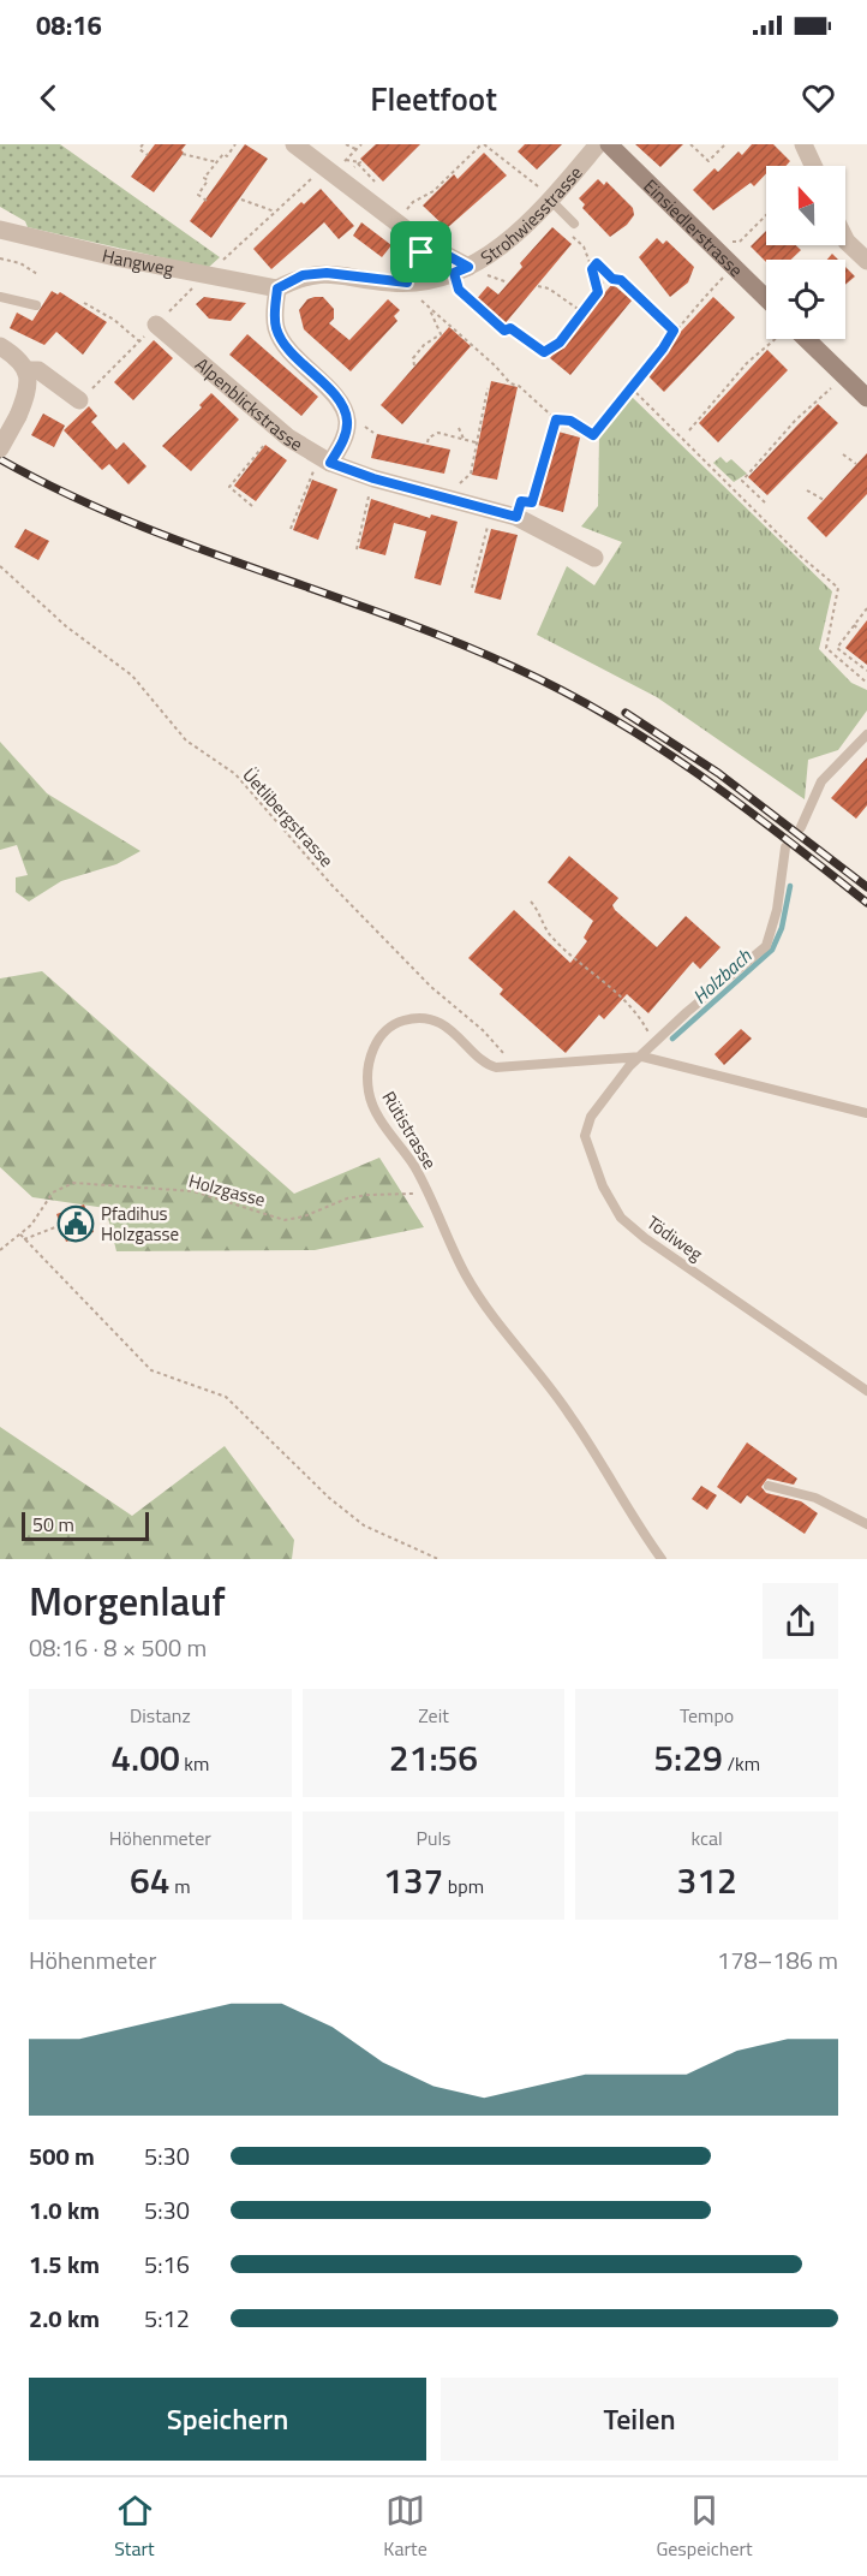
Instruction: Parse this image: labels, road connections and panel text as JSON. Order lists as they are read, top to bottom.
{
  "streets": {
    "main road": ["Einsiedlerstrasse"],
    "street": ["Strohwiesstrasse", "Hangweg", "Alpenblickstrasse"],
    "lane": ["Rütistrasse", "Tödiweg"],
    "path": ["Üetlibergstrasse", "Holzgasse"]
  },
  "crossings": [
    ["Strohwiesstrasse", "Hangweg"],
    ["Üetlibergstrasse", "Rütistrasse"],
    ["Rütistrasse", "Holzgasse"],
    ["Rütistrasse", "Tödiweg"]
  ],
  "water": ["Holzbach"],
  "places": {
    "public building": ["Pfadihus Holzgasse"]
  },
  "scale_bar": "50 m",
  "north": "top",
  "page": {
    "status": "08:16",
    "header": "Fleetfoot",
    "scale": "50 m",
    "heading": ["Morgenlauf", "08:16 · 8 × 500 m"],
    "stats": [
      ["Distanz", "4.00 km"],
      ["Zeit", "21:56"],
      ["Tempo", "5:29 /km"],
      ["Höhenmeter", "64 m"],
      ["Puls", "137 bpm"],
      ["kcal", "312"]
    ],
    "chart": ["Höhenmeter", "178–186 m"],
    "list": [
      {
        "name": "500 m",
        "note": "5:30"
      },
      {
        "name": "1.0 km",
        "note": "5:30"
      },
      {
        "name": "1.5 km",
        "note": "5:16"
      },
      {
        "name": "2.0 km",
        "note": "5:12"
      }
    ],
    "buttons": ["Speichern", "Teilen"],
    "tabs": ["Start", "Karte", "Gespeichert"]
  }
}
